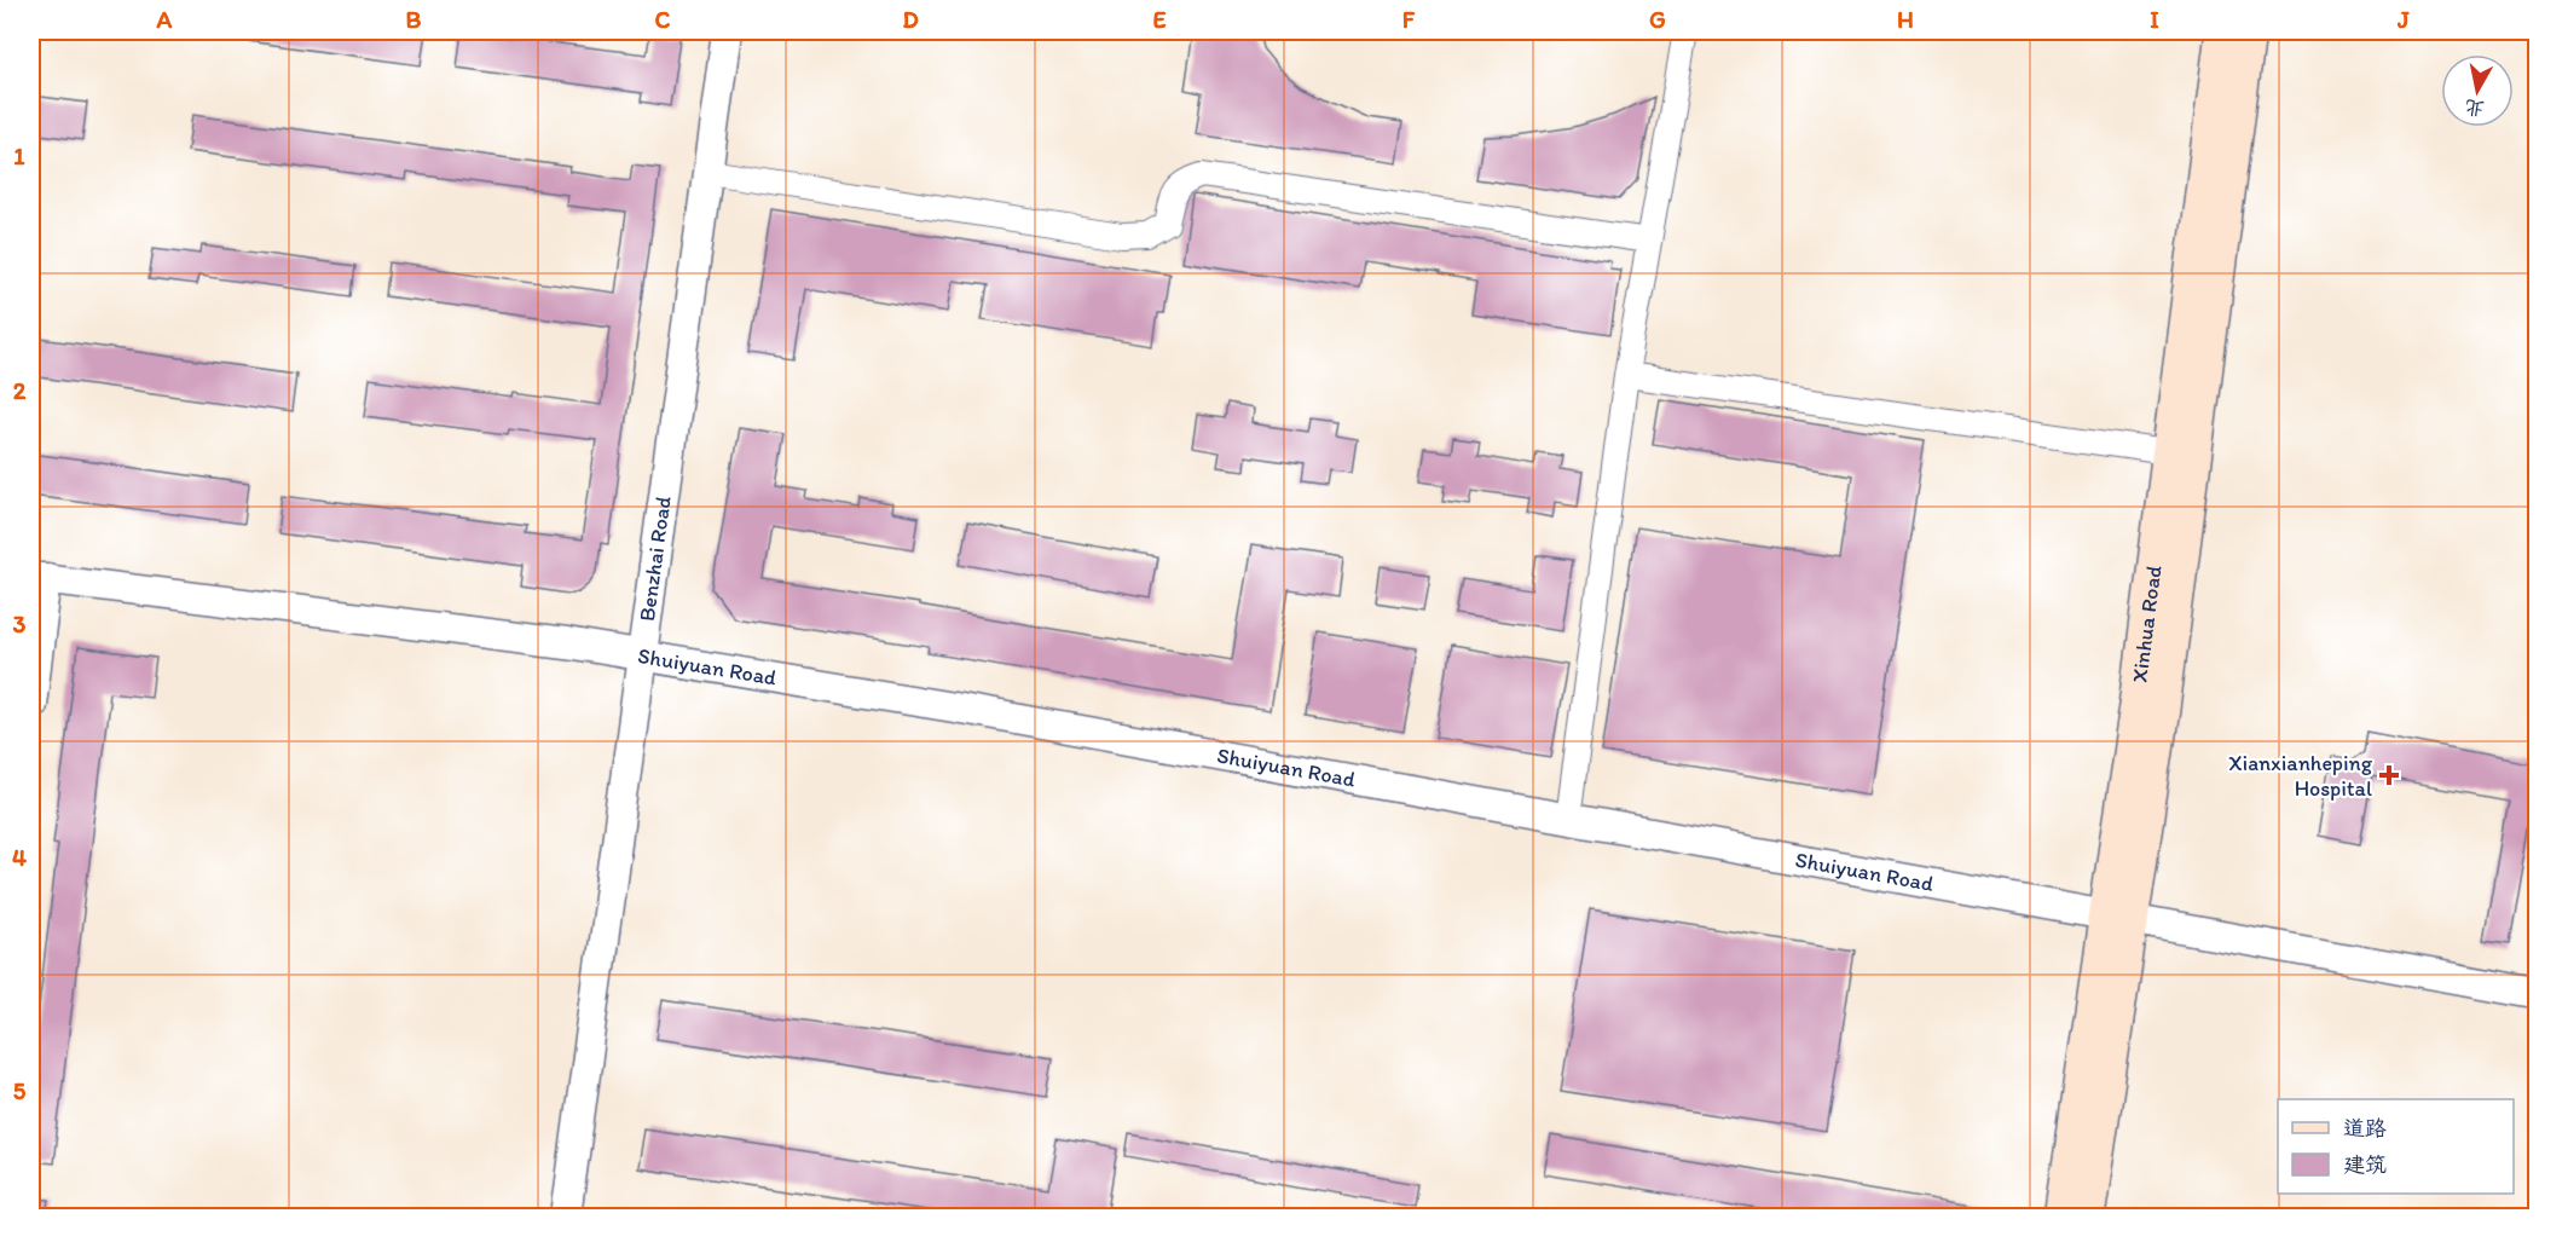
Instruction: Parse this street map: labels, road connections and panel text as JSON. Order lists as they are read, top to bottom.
{
  "streets": {
    "main road": ["Xinhua Road"],
    "street": ["Benzhai Road", "Shuiyuan Road"]
  },
  "crossings": [
    ["Benzhai Road", "Shuiyuan Road"],
    ["Xinhua Road", "Shuiyuan Road"]
  ],
  "places": {
    "health": ["Xianxianheping Hospital"]
  },
  "legend": ["道路", "建筑"],
  "north": "bottom",
  "grid": {
    "columns": [
      "A",
      "B",
      "C",
      "D",
      "E",
      "F",
      "G",
      "H",
      "I",
      "J"
    ],
    "rows": [
      "1",
      "2",
      "3",
      "4",
      "5"
    ]
  }
}
